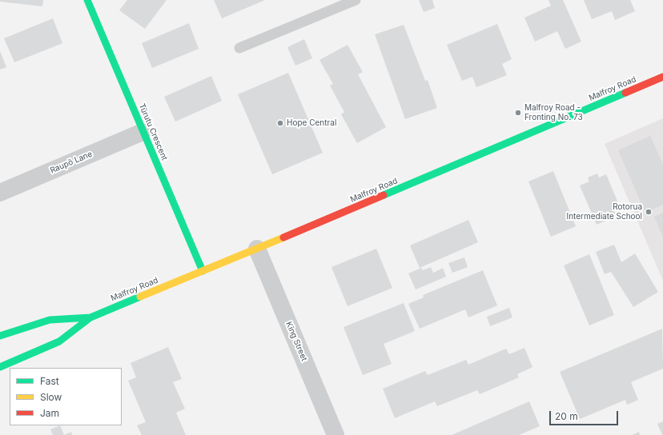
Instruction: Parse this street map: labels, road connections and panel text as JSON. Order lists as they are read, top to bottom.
{
  "streets": {
    "main road": ["Malfroy Road", "Tūrutu Crescent"],
    "street": ["Raupō Lane", "King Street"]
  },
  "crossings": [
    ["Malfroy Road", "Tūrutu Crescent"],
    ["Malfroy Road", "King Street"],
    ["Tūrutu Crescent", "Raupō Lane"]
  ],
  "places": ["Malfroy Road - Fronting No. 73", "Hope Central", "Rotorua Intermediate School"],
  "legend": ["Fast", "Slow", "Jam"],
  "scale_bar": "20 m"
}
